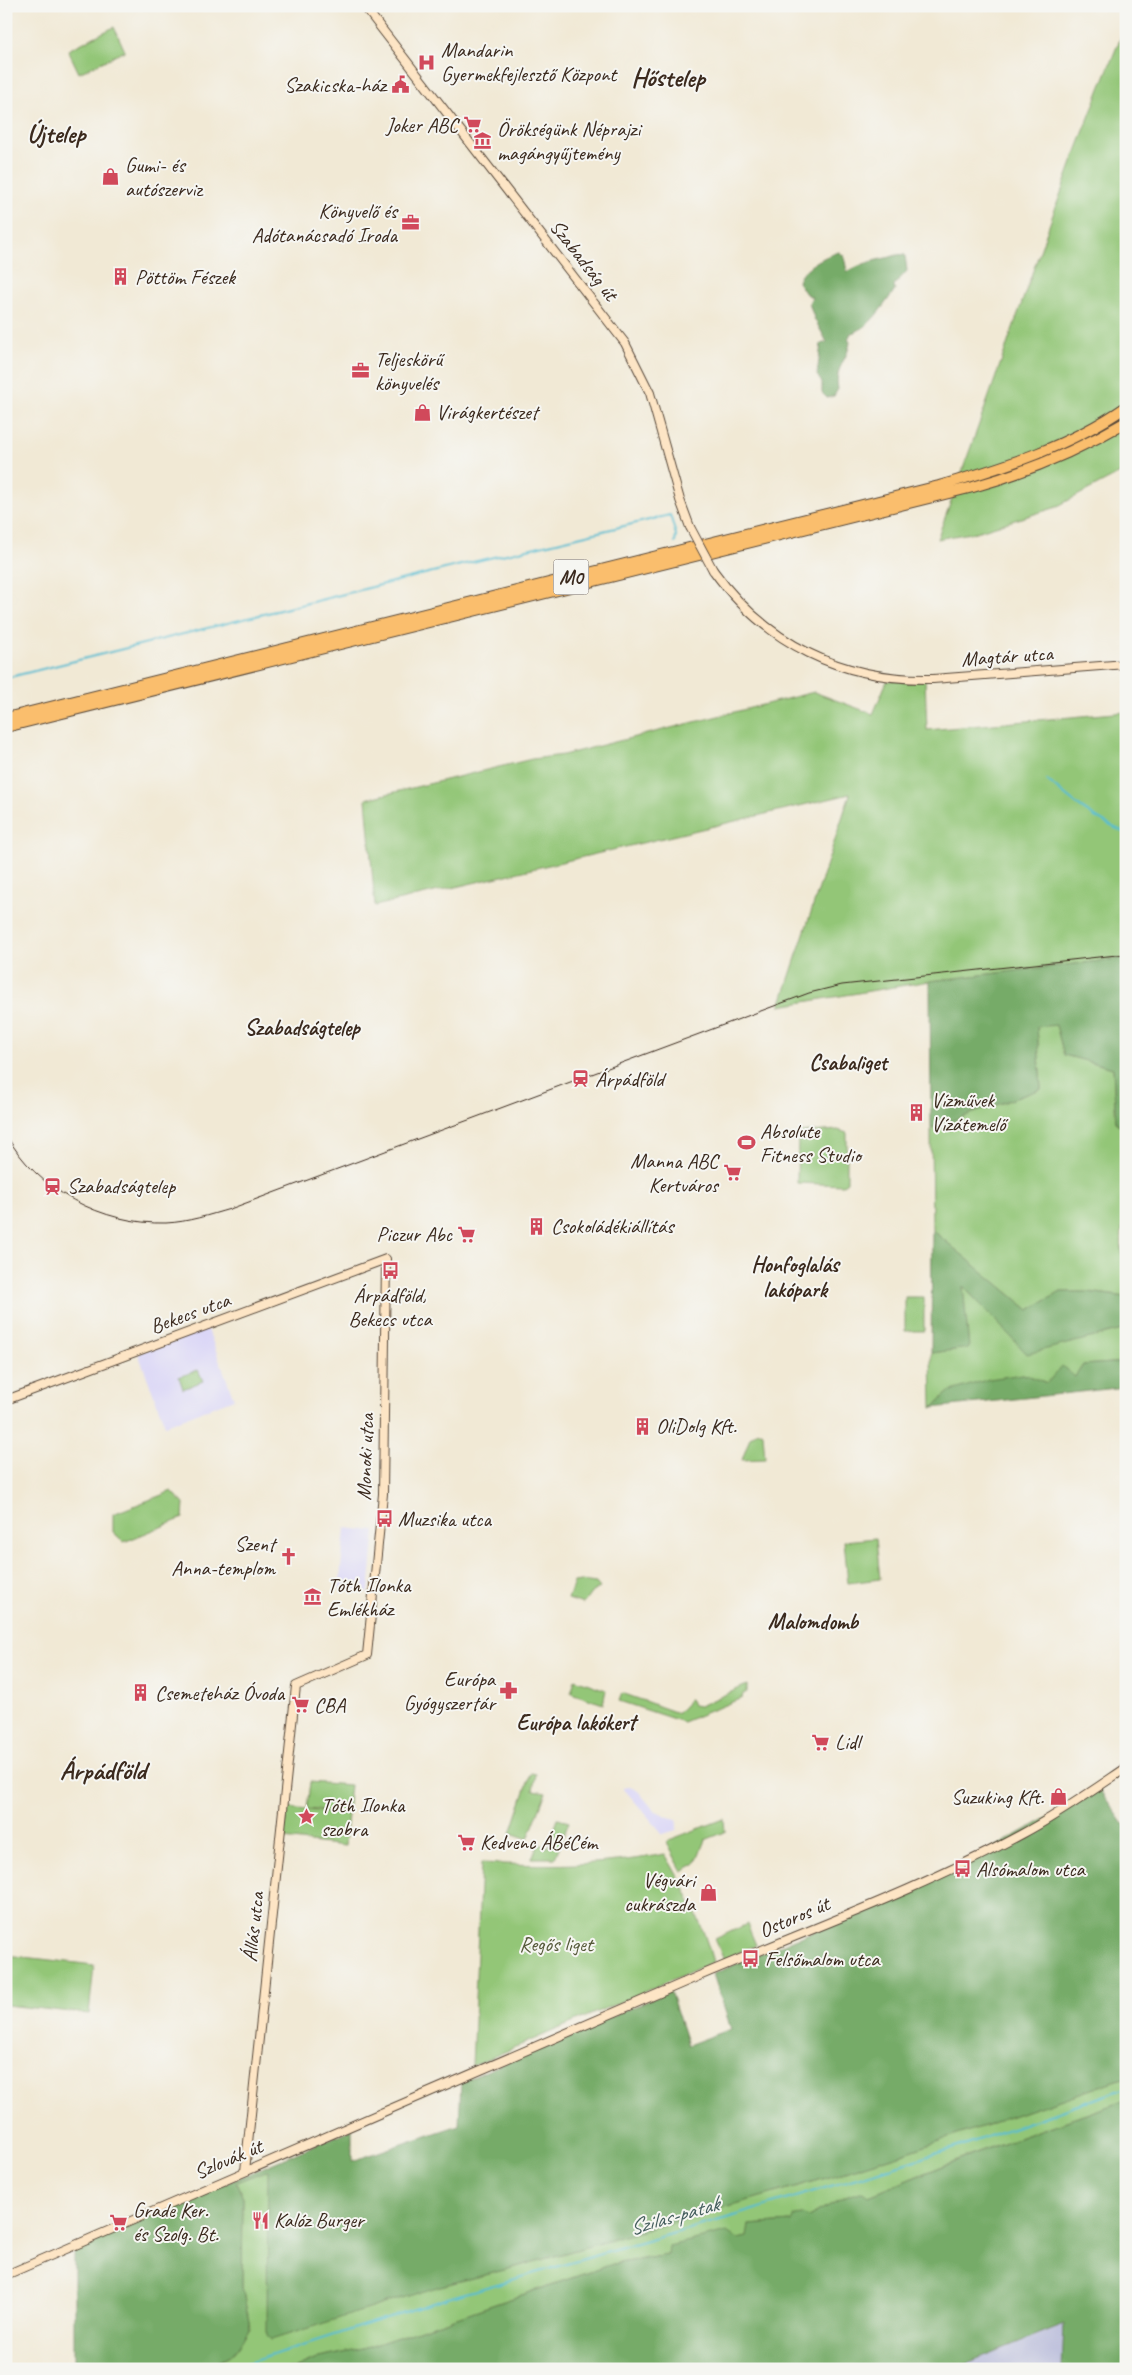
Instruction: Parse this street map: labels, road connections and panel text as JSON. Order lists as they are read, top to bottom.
{
  "streets": {
    "highway": ["M0"],
    "street": [
      "Szabadság út",
      "Magtár utca",
      "Bekecs utca",
      "Monoki utca",
      "Ostoros út",
      "Állás utca",
      "Szlovák út"
    ]
  },
  "crossings": [
    ["Szabadság út", "Magtár utca"],
    ["Bekecs utca", "Monoki utca"],
    ["Monoki utca", "Állás utca"],
    ["Ostoros út", "Szlovák út"],
    ["Állás utca", "Szlovák út"]
  ],
  "districts": [
    "Hőstelep",
    "Újtelep",
    "Szabadságtelep",
    "Csabaliget",
    "Honfoglalás lakópark",
    "Malomdomb",
    "Európa lakókert",
    "Árpádföld"
  ],
  "water": ["Szilas-patak"],
  "parks": ["Regős liget"],
  "places": {
    "hospital": ["Mandarin Gyermekfejlesztő Központ"],
    "public building": ["Szakicska-ház"],
    "supermarket": [
      "Joker ABC",
      "Manna ABC Kertváros",
      "Piczur Abc",
      "CBA",
      "Lidl",
      "Kedvenc ÁBéCém",
      "Grade Ker. és Szolg. Bt."
    ],
    "museum": ["Örökségünk Néprajzi magángyűjtemény", "Tóth Ilonka Emlékház"],
    "shop": [
      "Gumi- és autószerviz",
      "Virágkertészet",
      "Suzuking Kft.",
      "Végvári cukrászda"
    ],
    "office": ["Könyvelő és Adótanácsadó Iroda", "Teljeskörű könyvelés"],
    "building": [
      "Pöttöm Fészek",
      "Vízművek Vízátemelő",
      "Csokoládékiállítás",
      "OliDolg Kft.",
      "Csemeteház Óvoda"
    ],
    "station": ["Árpádföld", "Szabadságtelep"],
    "sports": ["Absolute Fitness Studio"],
    "bus stop": [
      "Árpádföld, Bekecs utca",
      "Muzsika utca",
      "Alsómalom utca",
      "Felsőmalom utca"
    ],
    "church": ["Szent Anna-templom"],
    "pharmacy": ["Európa Gyógyszertár"],
    "place": ["Tóth Ilonka szobra"],
    "restaurant": ["Kalóz Burger"]
  }
}
